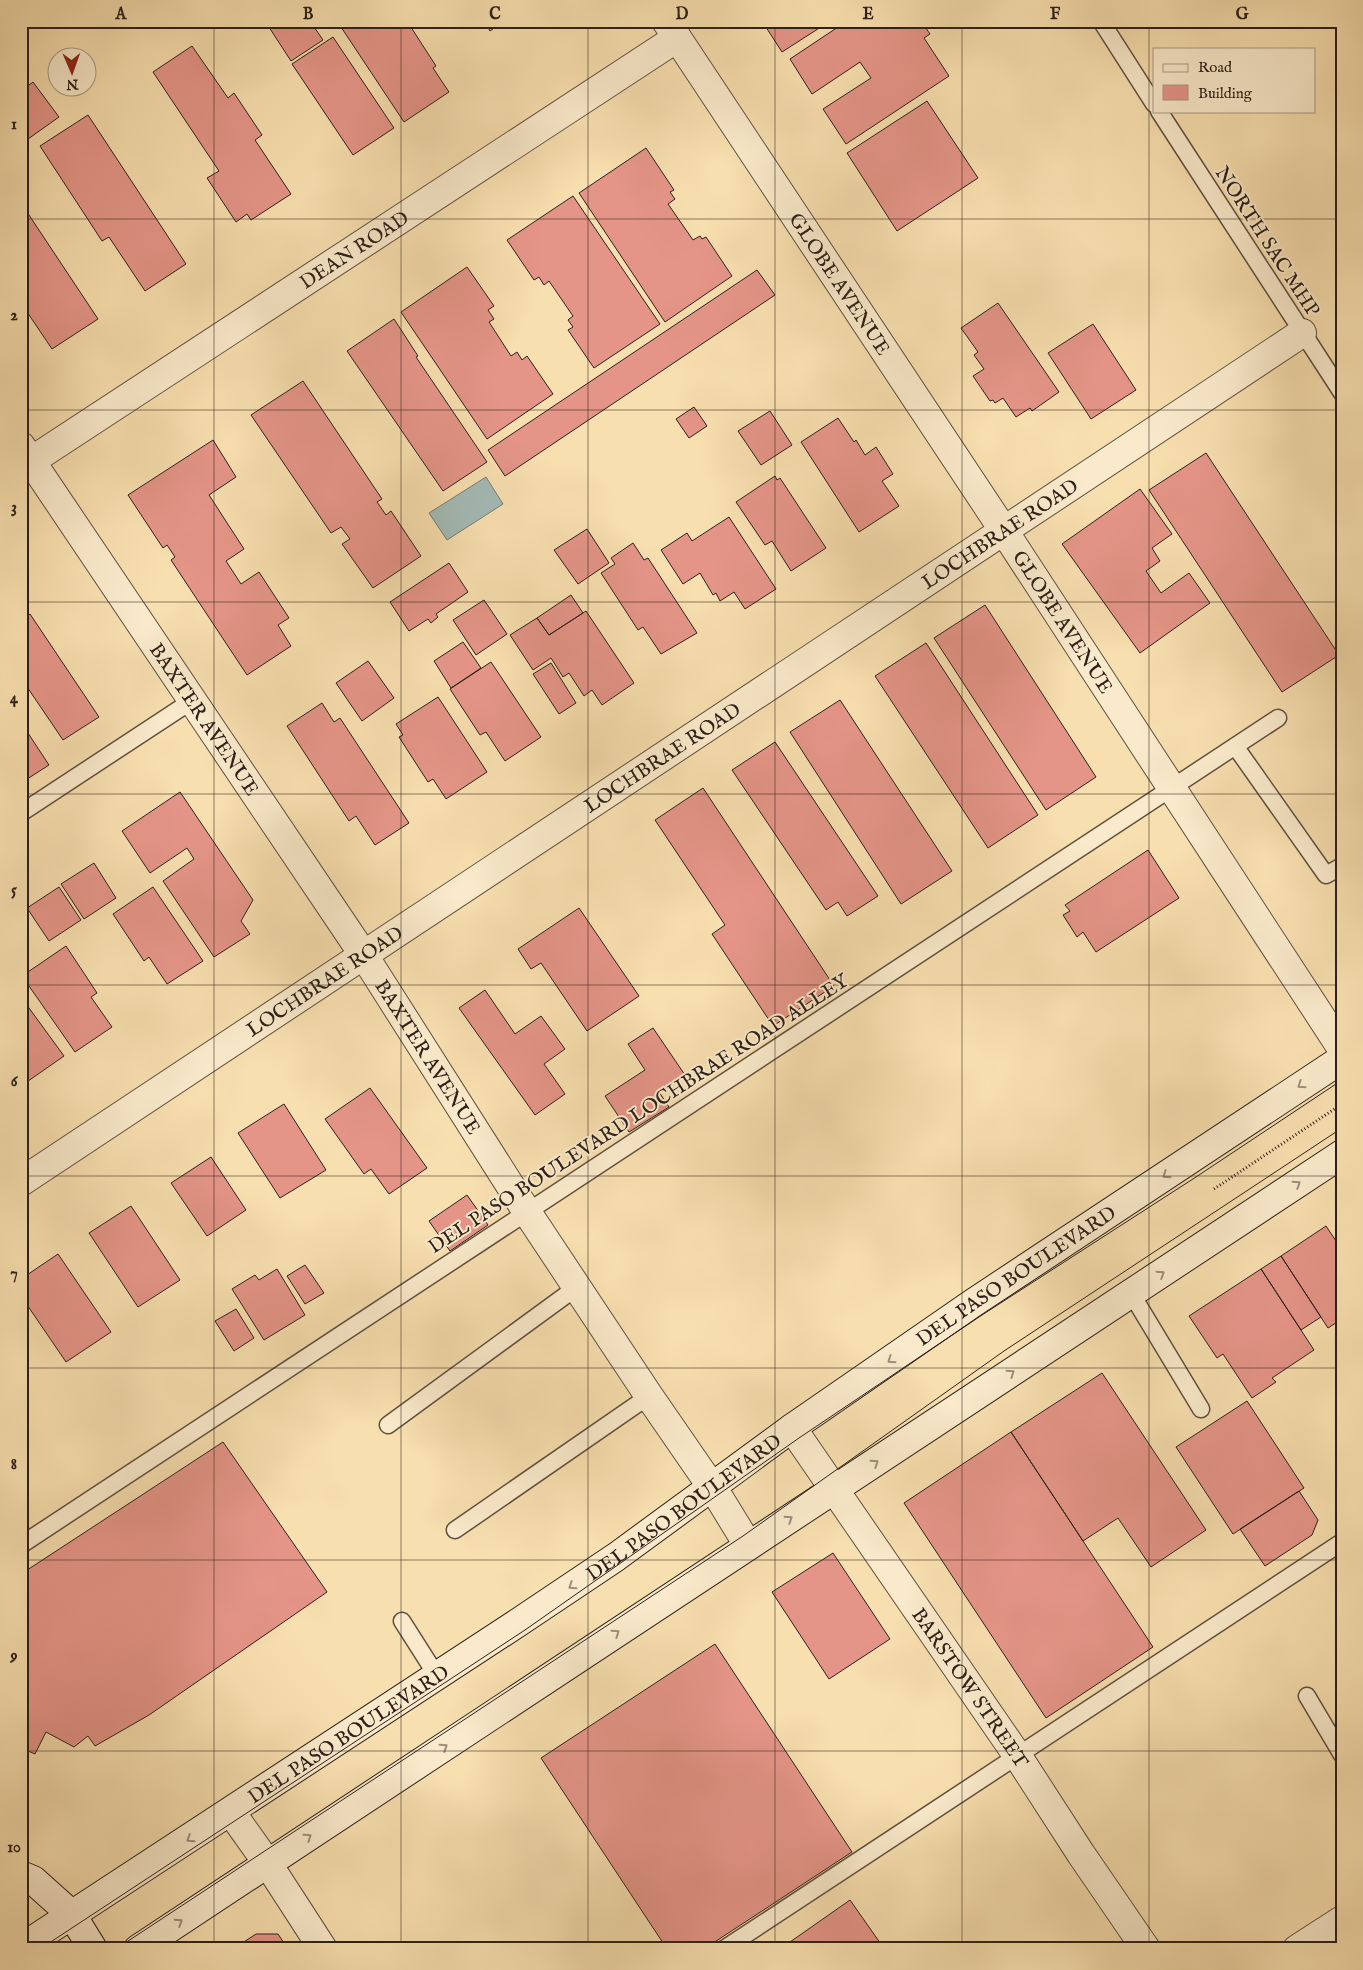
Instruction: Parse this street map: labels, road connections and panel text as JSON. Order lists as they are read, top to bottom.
{
  "streets": {
    "street": [
      "DEAN ROAD",
      "GLOBE AVENUE",
      "LOCHBRAE ROAD",
      "BAXTER AVENUE",
      "DEL PASO BOULEVARD",
      "BARSTOW STREET"
    ],
    "lane": ["NORTH SAC MHP", "DEL PASO BOULEVARD LOCHBRAE ROAD ALLEY"]
  },
  "crossings": [
    ["NORTH SAC MHP", "LOCHBRAE ROAD"],
    ["DEAN ROAD", "GLOBE AVENUE"],
    ["DEAN ROAD", "BAXTER AVENUE"],
    ["GLOBE AVENUE", "LOCHBRAE ROAD"],
    ["GLOBE AVENUE", "DEL PASO BOULEVARD LOCHBRAE ROAD ALLEY"],
    ["LOCHBRAE ROAD", "BAXTER AVENUE"],
    ["BAXTER AVENUE", "DEL PASO BOULEVARD LOCHBRAE ROAD ALLEY"],
    ["BAXTER AVENUE", "DEL PASO BOULEVARD"],
    ["DEL PASO BOULEVARD", "BARSTOW STREET"]
  ],
  "legend": ["Road", "Building"],
  "north": "bottom",
  "grid": {
    "columns": [
      "A",
      "B",
      "C",
      "D",
      "E",
      "F",
      "G"
    ],
    "rows": [
      "1",
      "2",
      "3",
      "4",
      "5",
      "6",
      "7",
      "8",
      "9",
      "10"
    ]
  }
}
